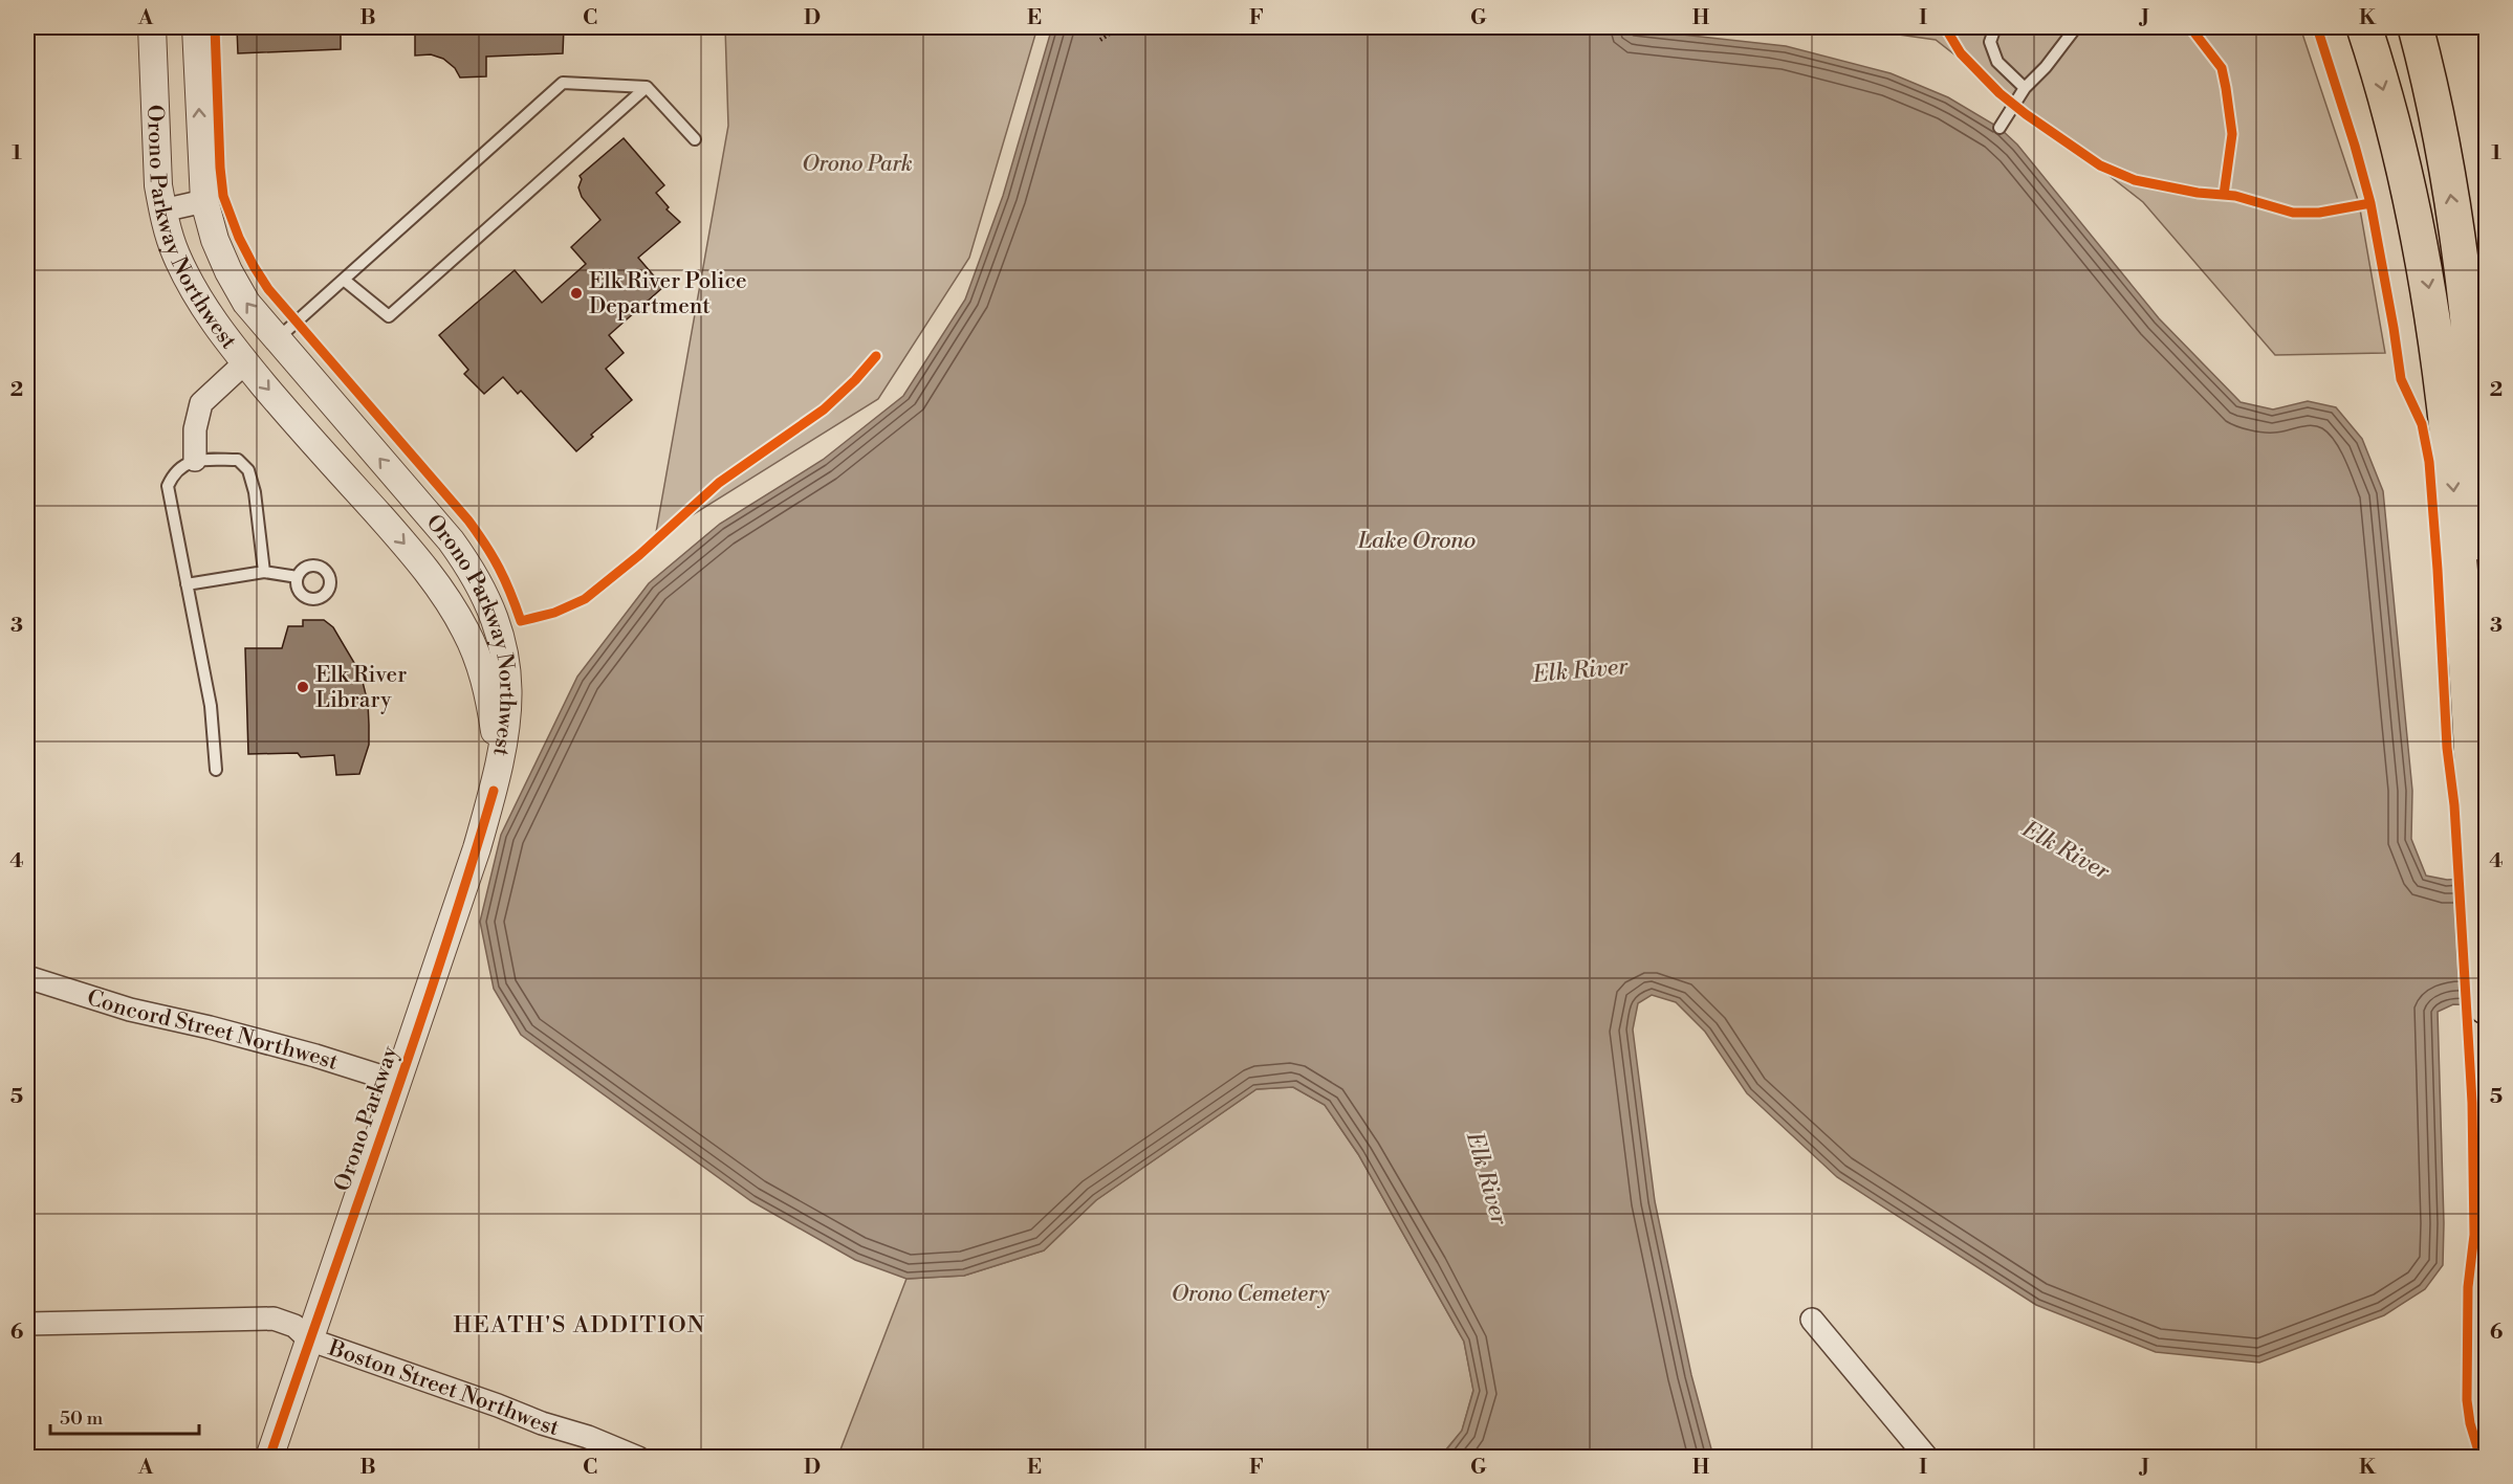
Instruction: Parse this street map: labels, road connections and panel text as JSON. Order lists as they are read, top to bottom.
{
  "streets": {
    "street": [
      "Orono Parkway Northwest",
      "Concord Street Northwest",
      "Orono Parkway",
      "Boston Street Northwest"
    ]
  },
  "crossings": [
    ["Orono Parkway Northwest", "Orono Parkway"],
    ["Concord Street Northwest", "Orono Parkway"],
    ["Orono Parkway", "Boston Street Northwest"]
  ],
  "districts": ["HEATH'S ADDITION"],
  "water": ["Lake Orono", "Elk River"],
  "parks": ["Orono Park", "Orono Cemetery"],
  "places": ["Elk River Police Department", "Elk River Library"],
  "scale_bar": "50 m",
  "grid": {
    "columns": [
      "A",
      "B",
      "C",
      "D",
      "E",
      "F",
      "G",
      "H",
      "I",
      "J",
      "K"
    ],
    "rows": [
      "1",
      "2",
      "3",
      "4",
      "5",
      "6"
    ]
  }
}
